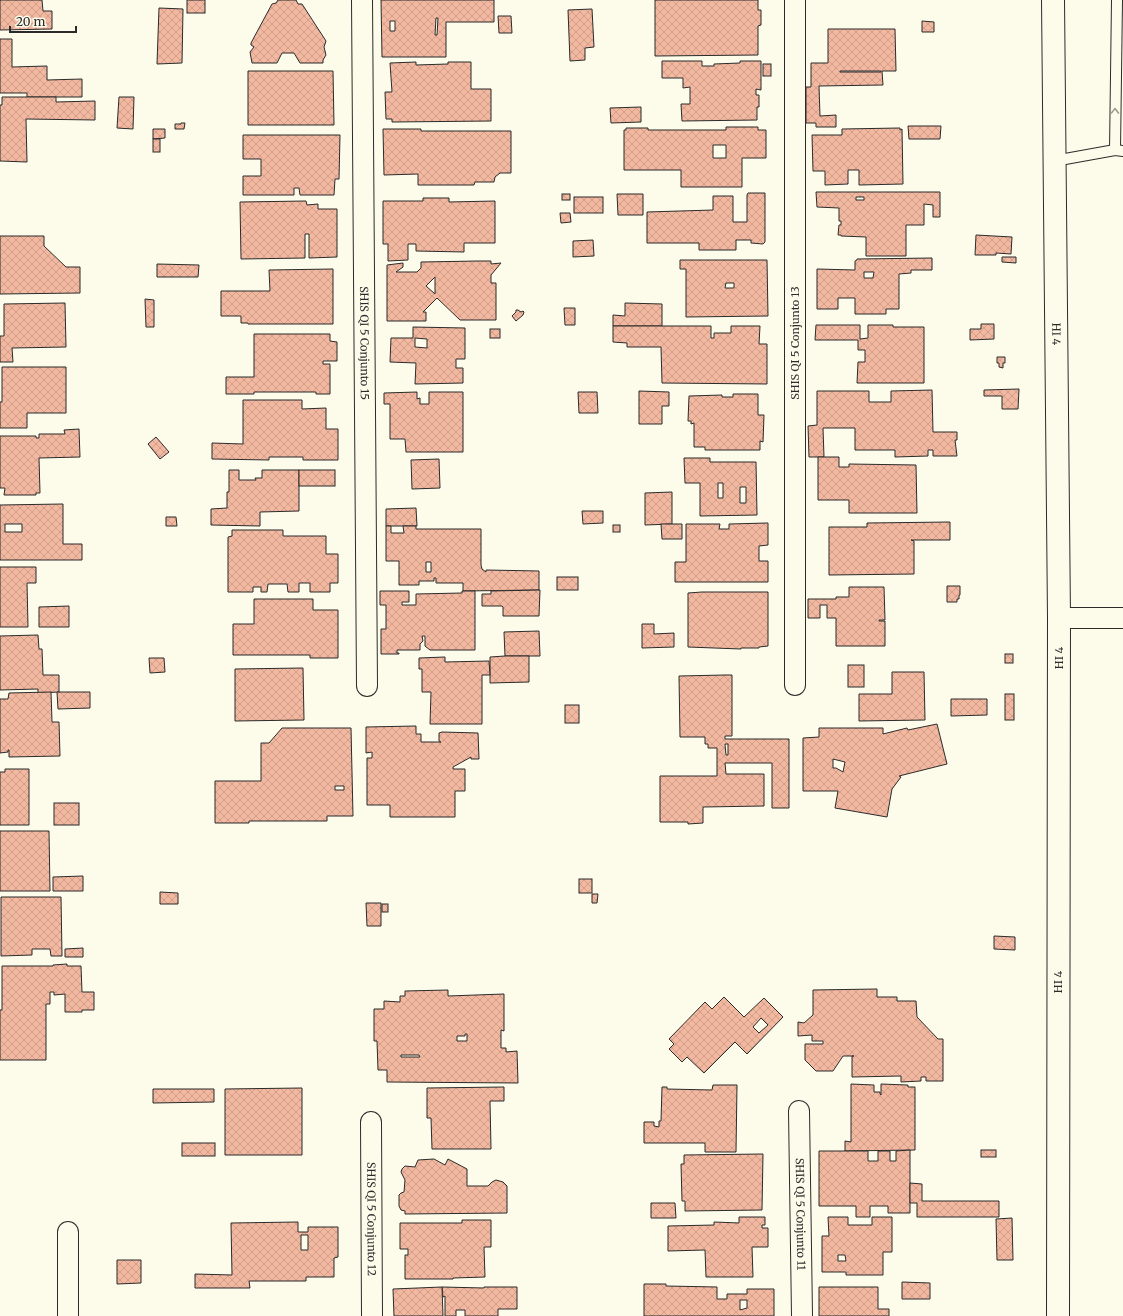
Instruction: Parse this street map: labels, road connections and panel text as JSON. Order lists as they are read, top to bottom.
{
  "streets": {
    "street": [
      "HI 4",
      "SHIS QI 5 Conjunto 15",
      "SHIS QI 5 Conjunto 13",
      "SHIS QI 5 Conjunto 11",
      "SHIS QI 5 Conjunto 12"
    ]
  },
  "scale_bar": "20 m"
}
